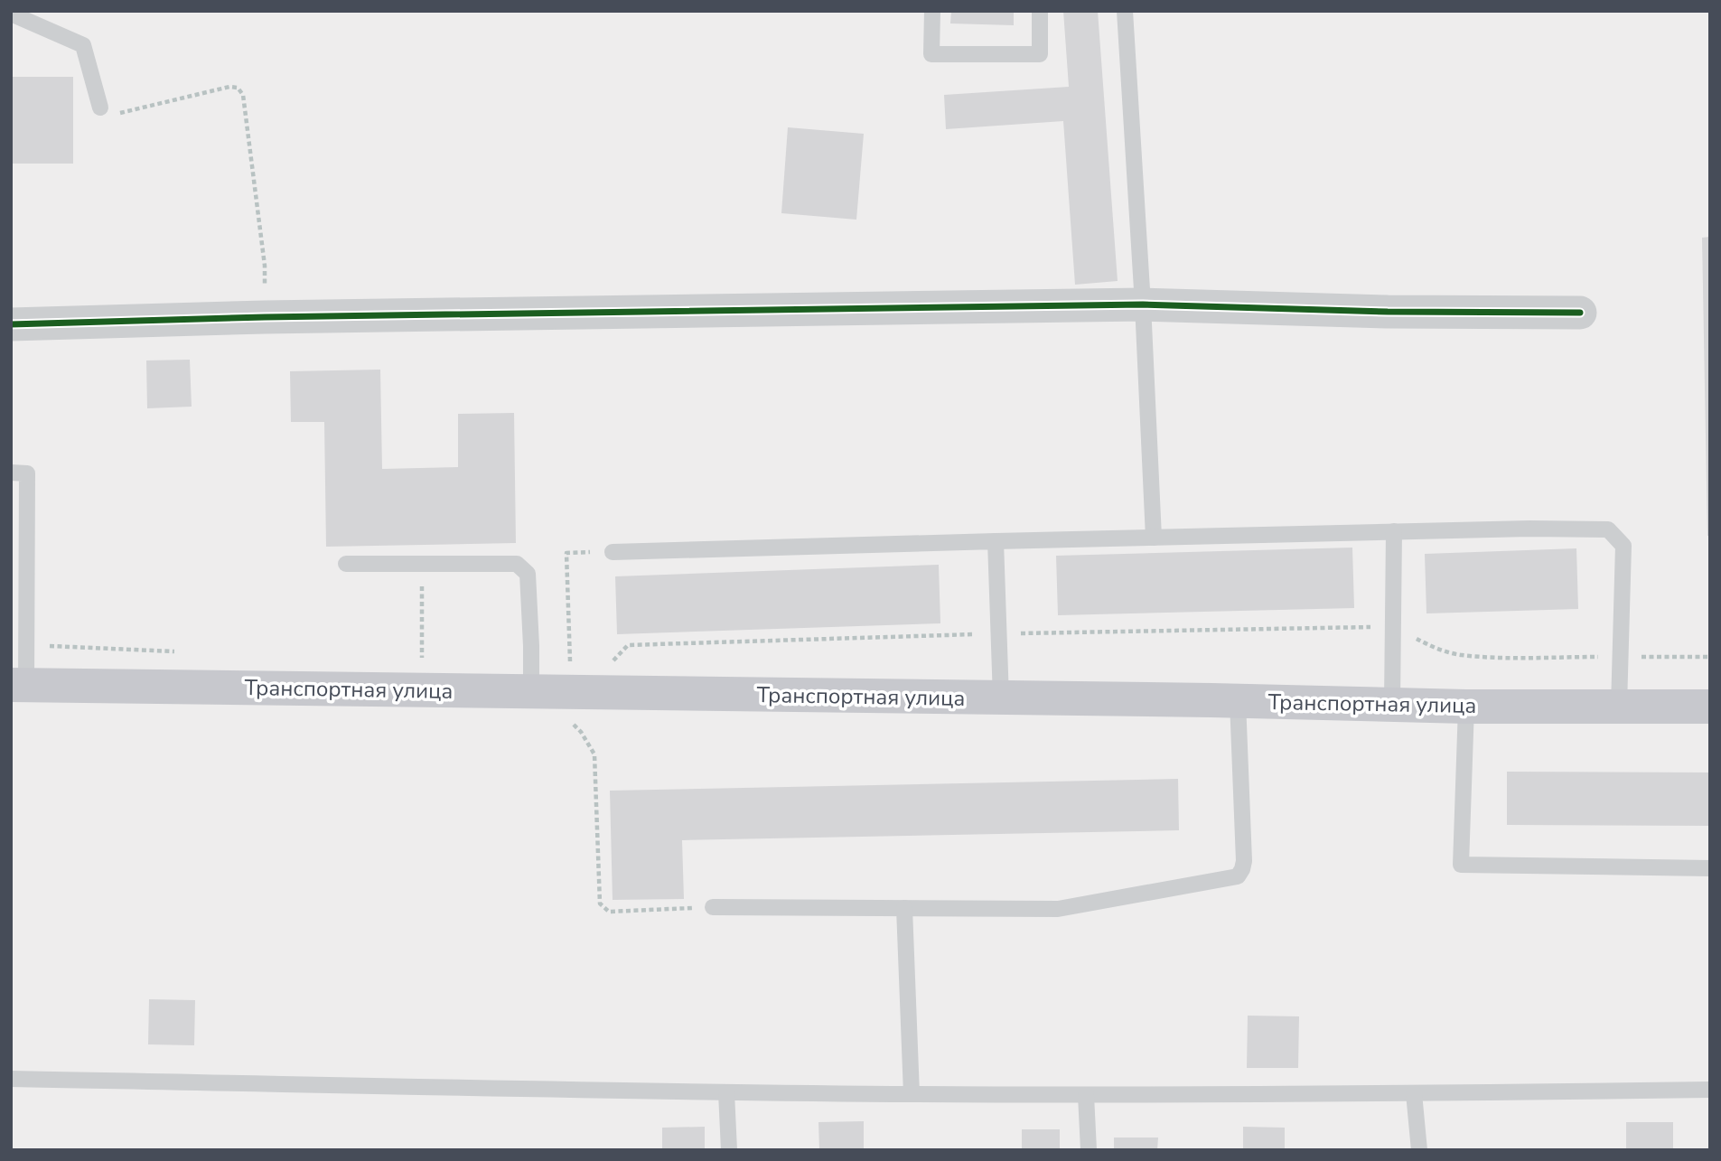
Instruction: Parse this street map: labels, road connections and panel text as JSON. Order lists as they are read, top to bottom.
{
  "streets": {
    "main road": ["Транспортная улица"]
  }
}
